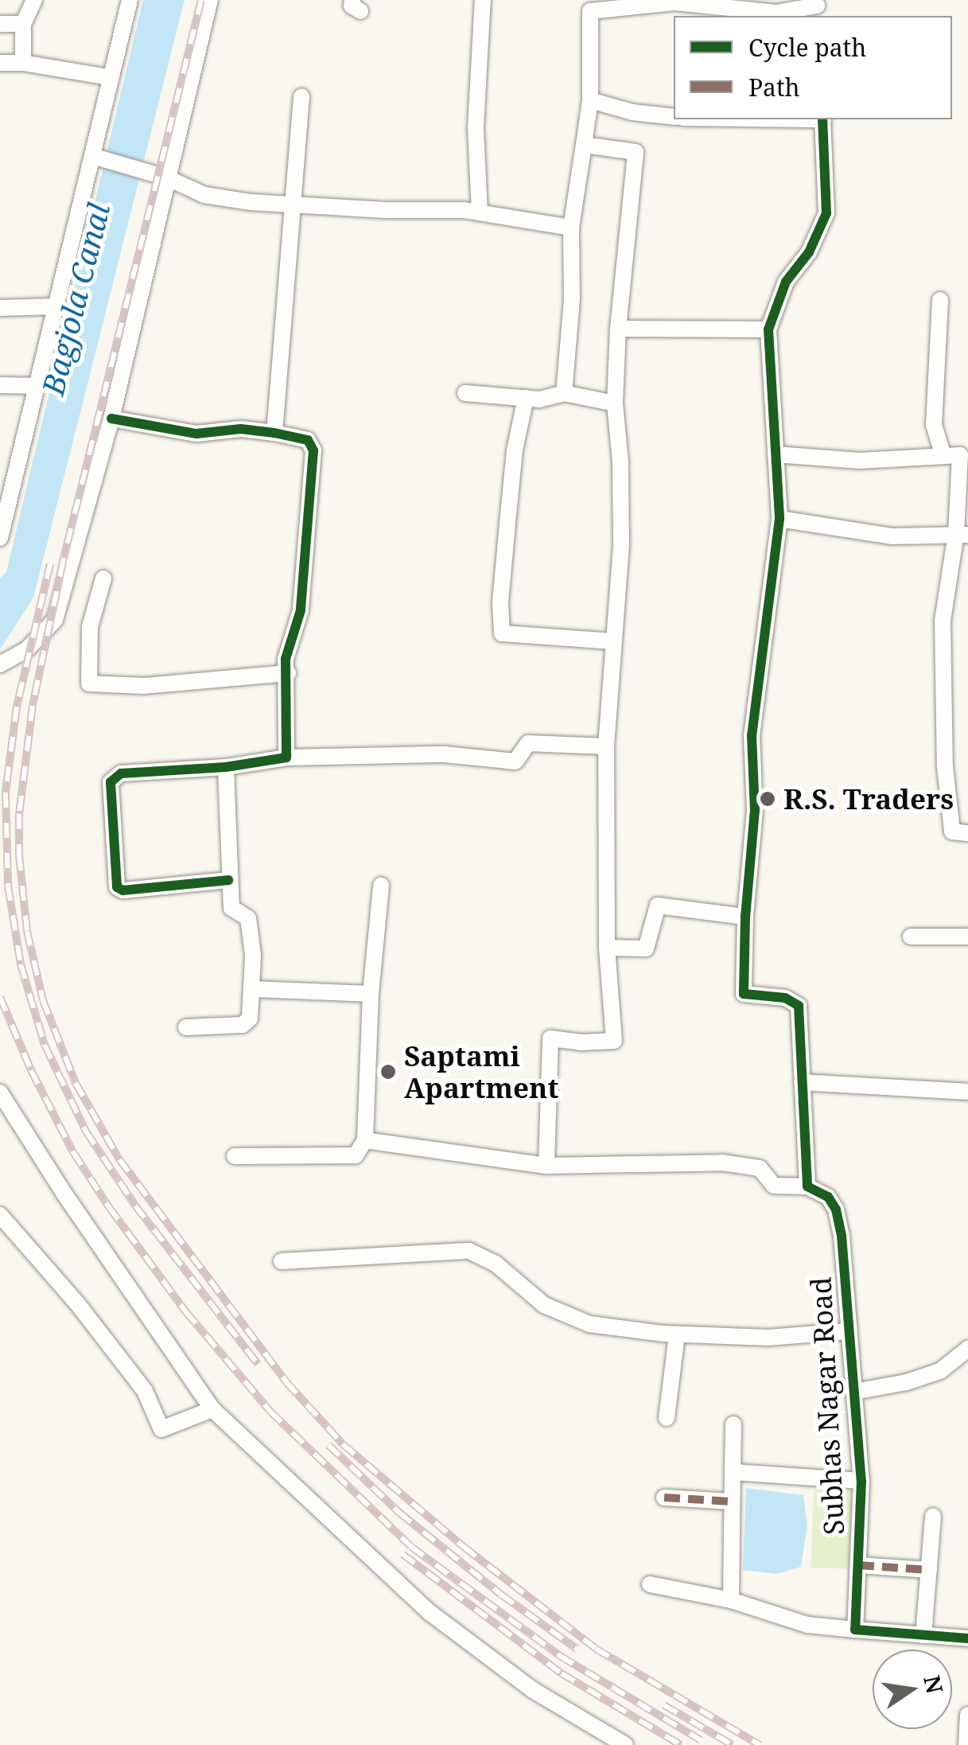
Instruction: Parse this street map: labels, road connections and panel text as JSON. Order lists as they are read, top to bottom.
{
  "streets": {
    "street": ["Subhas Nagar Road"]
  },
  "water": ["Bagjola Canal"],
  "places": ["R.S. Traders", "Saptami Apartment"],
  "legend": ["Cycle path", "Path"],
  "north": "right"
}
